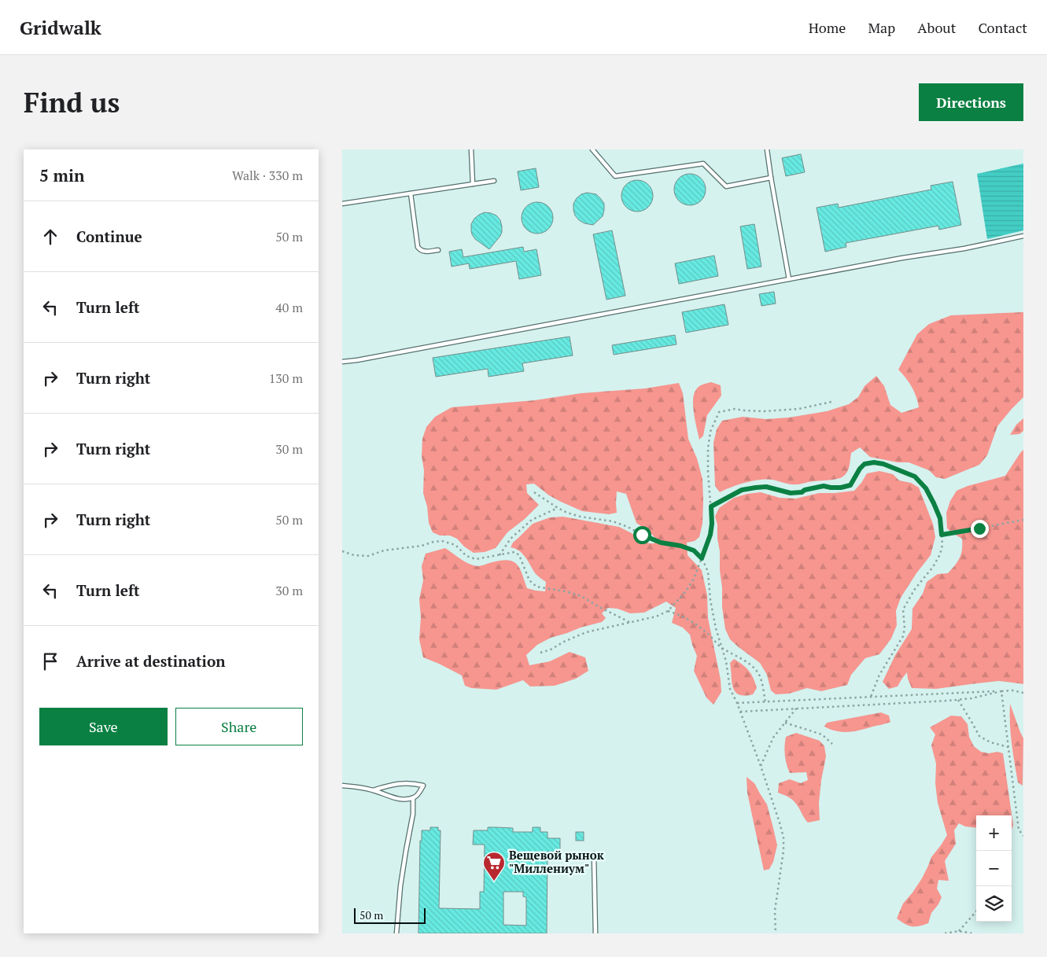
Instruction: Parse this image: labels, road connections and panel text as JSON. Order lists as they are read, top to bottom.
{
  "places": {
    "supermarket": ["Вещевой рынок \"Миллениум\""]
  },
  "scale_bar": "50 m",
  "page": {
    "header": "Gridwalk",
    "nav": [
      "Home",
      "Map",
      "About",
      "Contact"
    ],
    "buttons": [
      "Directions",
      ["Save", "Share"]
    ],
    "title": "Find us",
    "heading": ["5 min", "Walk · 330 m"],
    "list": [
      ["Continue", "50 m"],
      ["Turn left", "40 m"],
      ["Turn right", "130 m"],
      ["Turn right", "30 m"],
      ["Turn right", "50 m"],
      ["Turn left", "30 m"],
      "Arrive at destination"
    ],
    "map_buttons": ["+", "−"],
    "scale": "50 m"
  }
}
